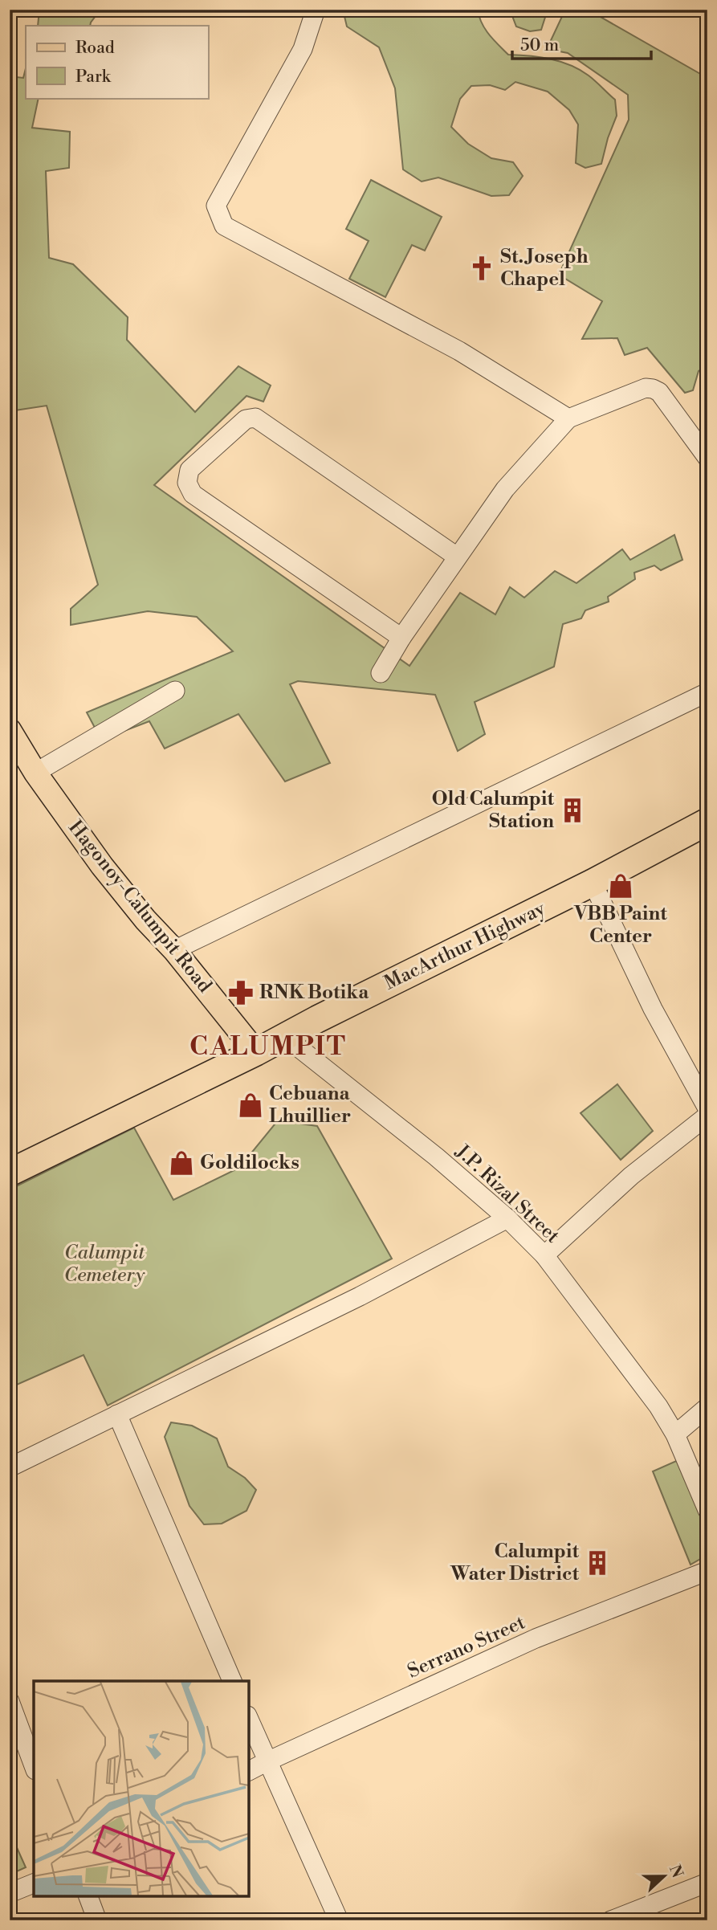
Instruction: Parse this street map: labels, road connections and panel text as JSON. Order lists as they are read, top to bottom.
{
  "streets": {
    "highway": ["MacArthur Highway"],
    "main road": ["Hagonoy-Calumpit Road"],
    "street": ["J.P. Rizal Street", "Serrano Street"]
  },
  "crossings": [
    ["Hagonoy-Calumpit Road", "MacArthur Highway"],
    ["MacArthur Highway", "J.P. Rizal Street"]
  ],
  "districts": ["CALUMPIT"],
  "parks": ["Calumpit Cemetery"],
  "places": {
    "church": ["St. Joseph Chapel"],
    "building": ["Old Calumpit Station", "Calumpit Water District"],
    "shop": ["VBB Paint Center", "Cebuana Lhuillier", "Goldilocks"],
    "pharmacy": ["RNK Botika"]
  },
  "legend": ["Road", "Park"],
  "scale_bar": "50 m",
  "north": "right"
}
